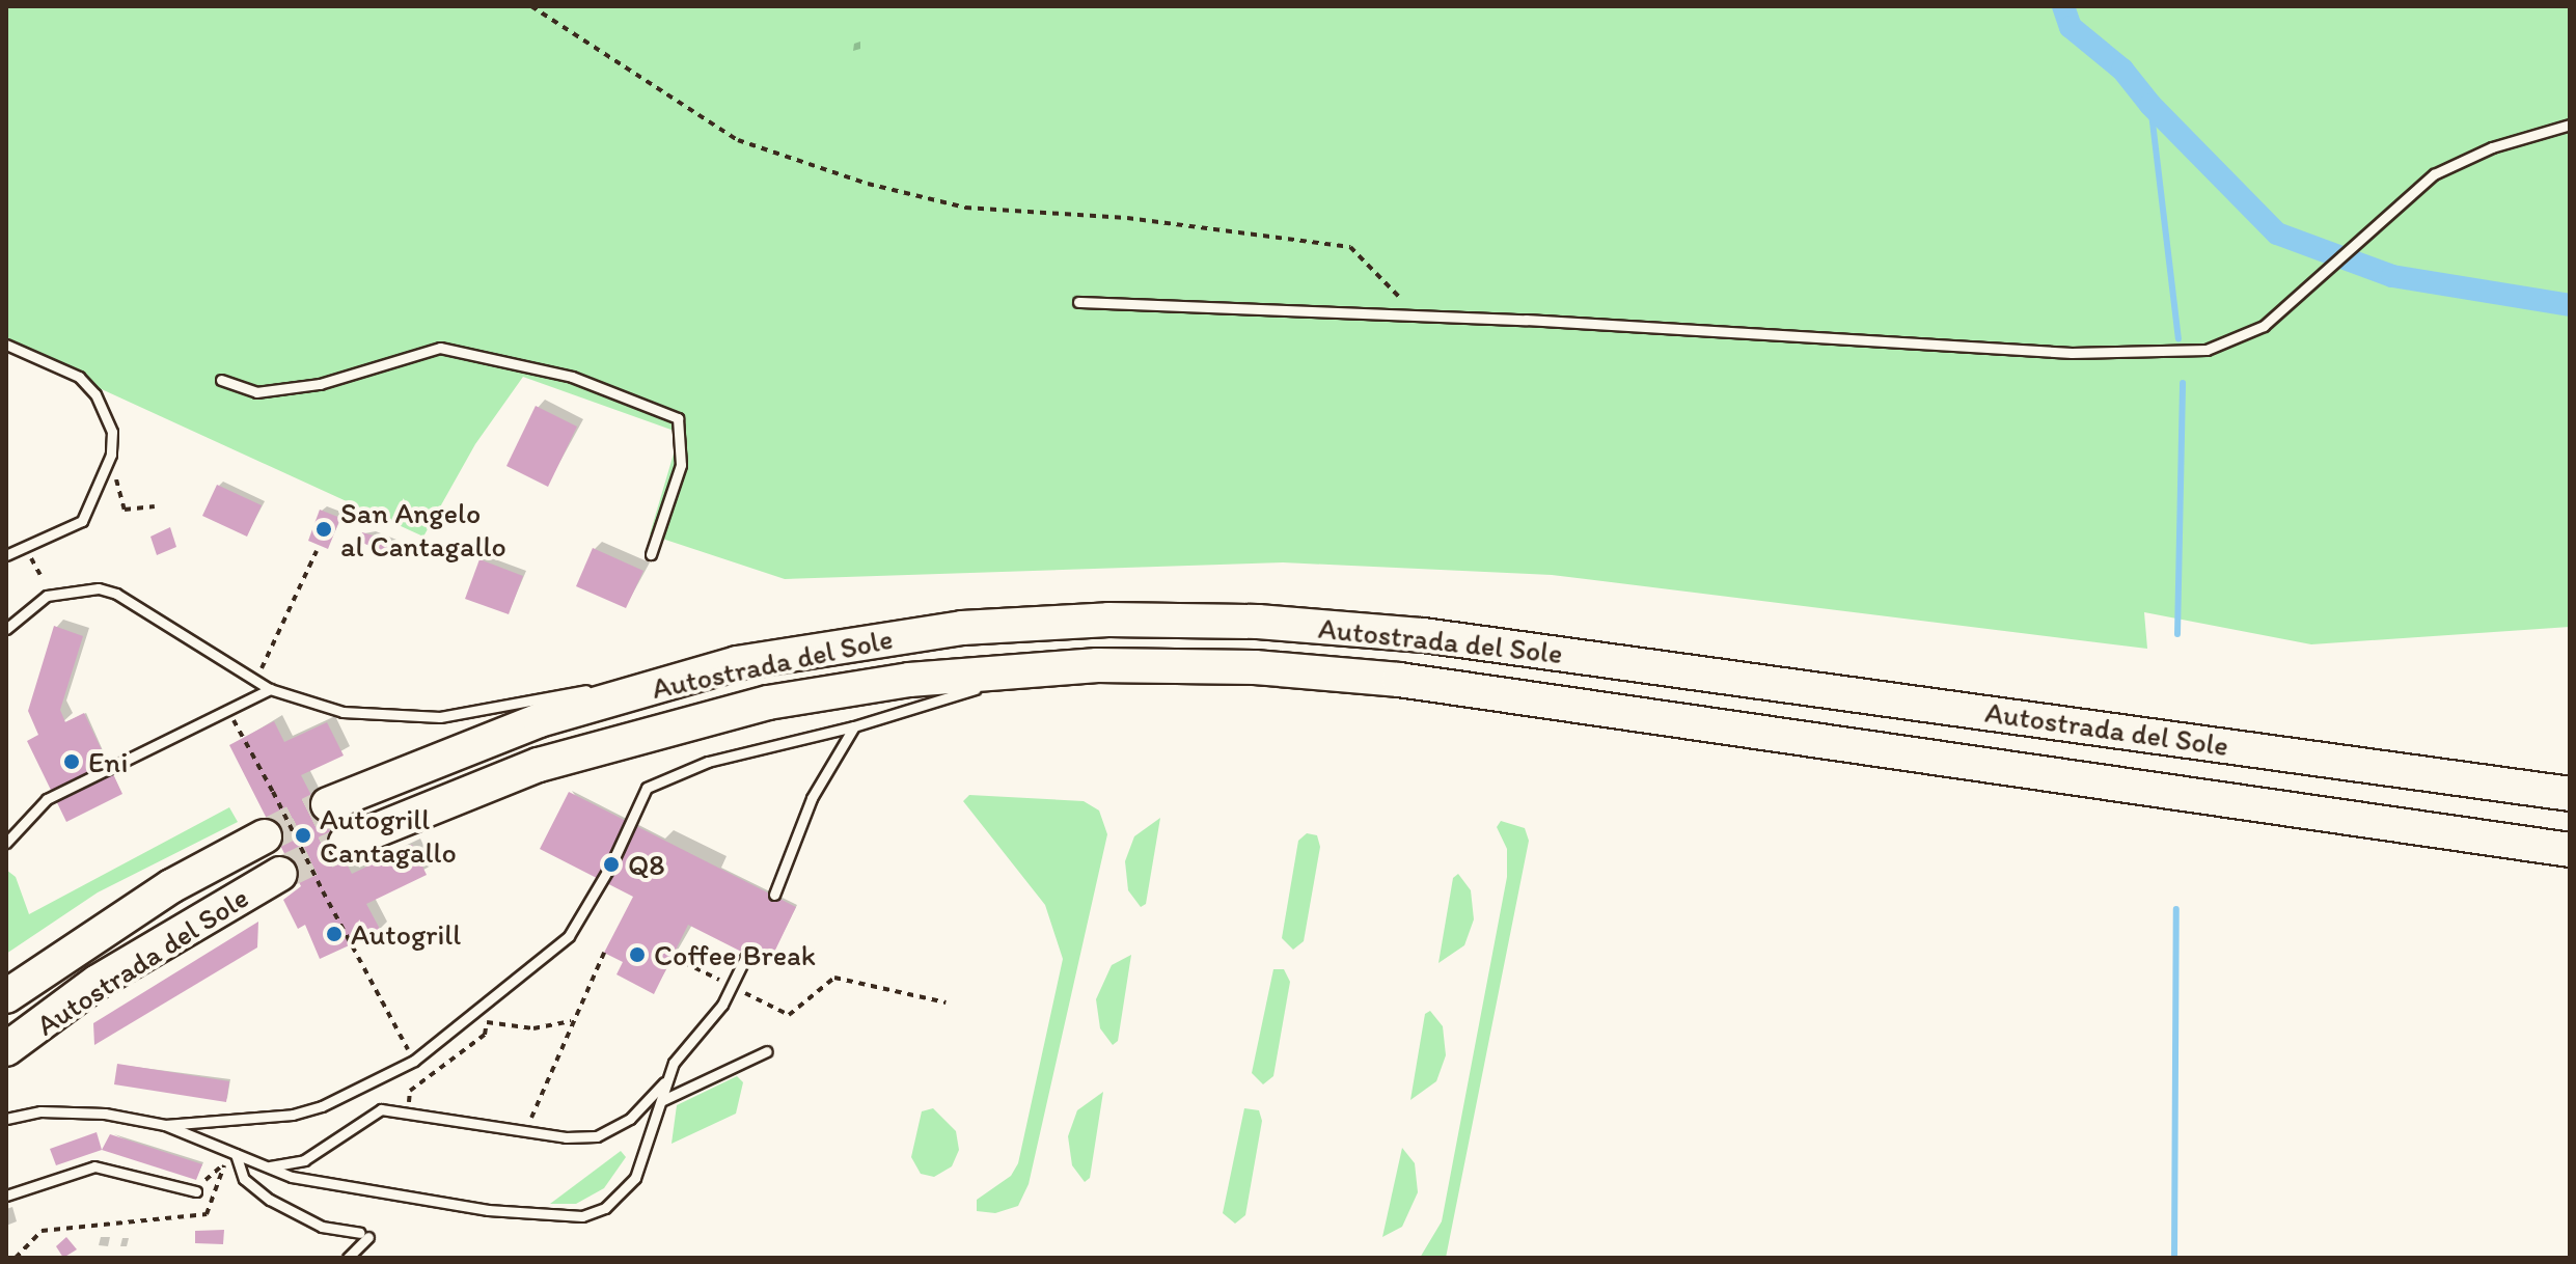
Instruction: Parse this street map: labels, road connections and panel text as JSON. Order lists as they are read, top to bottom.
{
  "streets": {
    "highway": ["Autostrada del Sole"]
  },
  "places": [
    "San Angelo al Cantagallo",
    "Eni",
    "Autogrill Cantagallo",
    "Q8",
    "Autogrill",
    "Coffee Break"
  ]
}
